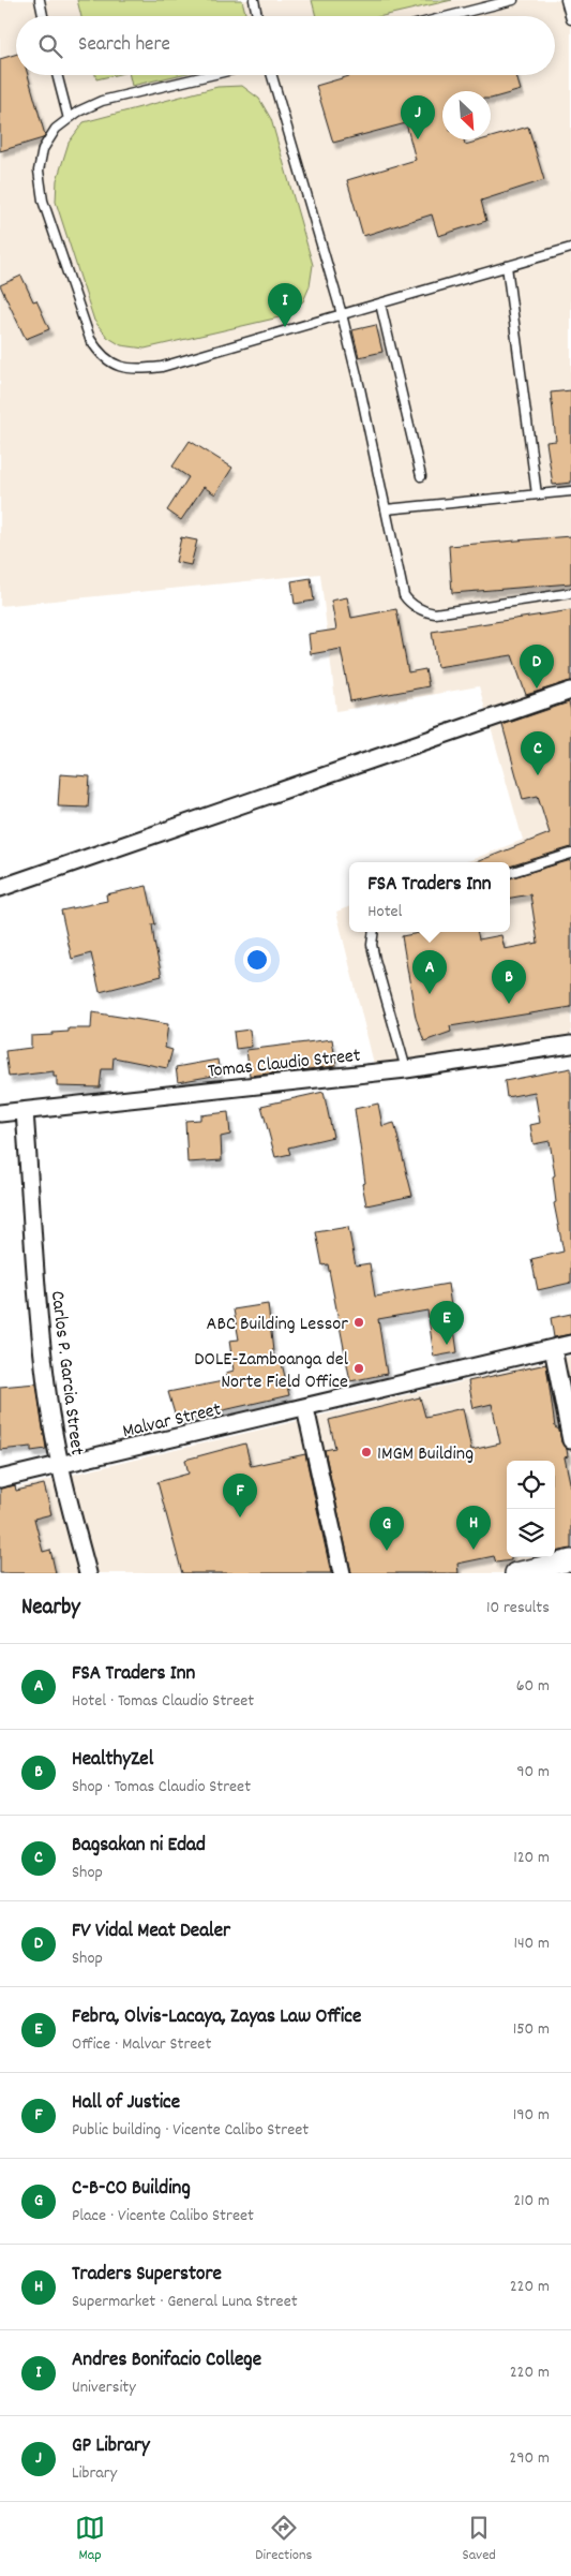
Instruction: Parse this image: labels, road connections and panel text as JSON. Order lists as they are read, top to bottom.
{
  "streets": {
    "street": ["Tomas Claudio Street", "Carlos P. Garcia Street", "Malvar Street"]
  },
  "crossings": [
    ["Tomas Claudio Street", "Carlos P. Garcia Street"],
    ["Carlos P. Garcia Street", "Malvar Street"]
  ],
  "places": ["ABC Building Lessor", "DOLE-Zamboanga del Norte Field Office", "1MGM Building"],
  "north": "bottom right",
  "page": {
    "search": "Search here",
    "pins": [
      "J",
      "I",
      "D",
      "C",
      "A",
      "B",
      "E",
      "F",
      "H",
      "G"
    ],
    "popup": ["FSA Traders Inn", "Hotel"],
    "heading": ["Nearby", "10 results"],
    "list": [
      {
        "mark": "A",
        "name": "FSA Traders Inn",
        "note": "Hotel · Tomas Claudio Street",
        "value": "60 m"
      },
      {
        "mark": "B",
        "name": "HealthyZel",
        "note": "Shop · Tomas Claudio Street",
        "value": "90 m"
      },
      {
        "mark": "C",
        "name": "Bagsakan ni Edad",
        "note": "Shop",
        "value": "120 m"
      },
      {
        "mark": "D",
        "name": "FV Vidal Meat Dealer",
        "note": "Shop",
        "value": "140 m"
      },
      {
        "mark": "E",
        "name": "Febra, Olvis-Lacaya, Zayas Law Office",
        "note": "Office · Malvar Street",
        "value": "150 m"
      },
      {
        "mark": "F",
        "name": "Hall of Justice",
        "note": "Public building · Vicente Calibo Street",
        "value": "190 m"
      },
      {
        "mark": "G",
        "name": "C-B-CO Building",
        "note": "Place · Vicente Calibo Street",
        "value": "210 m"
      },
      {
        "mark": "H",
        "name": "Traders Superstore",
        "note": "Supermarket · General Luna Street",
        "value": "220 m"
      },
      {
        "mark": "I",
        "name": "Andres Bonifacio College",
        "note": "University",
        "value": "220 m"
      },
      {
        "mark": "J",
        "name": "GP Library",
        "note": "Library",
        "value": "290 m"
      }
    ],
    "nav": ["Map", "Directions", "Saved"]
  }
}
